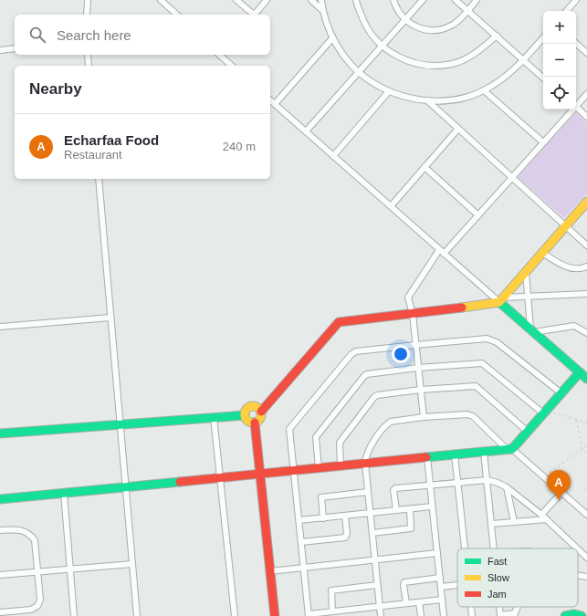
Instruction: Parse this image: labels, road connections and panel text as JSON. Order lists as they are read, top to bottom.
{
  "legend": ["Fast", "Slow", "Jam"],
  "page": {
    "map_buttons": ["+", "−"],
    "search": "Search here",
    "heading": "Nearby",
    "list": [
      {
        "mark": "A",
        "name": "Echarfaa Food",
        "note": "Restaurant",
        "value": "240 m"
      }
    ],
    "pins": "A"
  }
}
